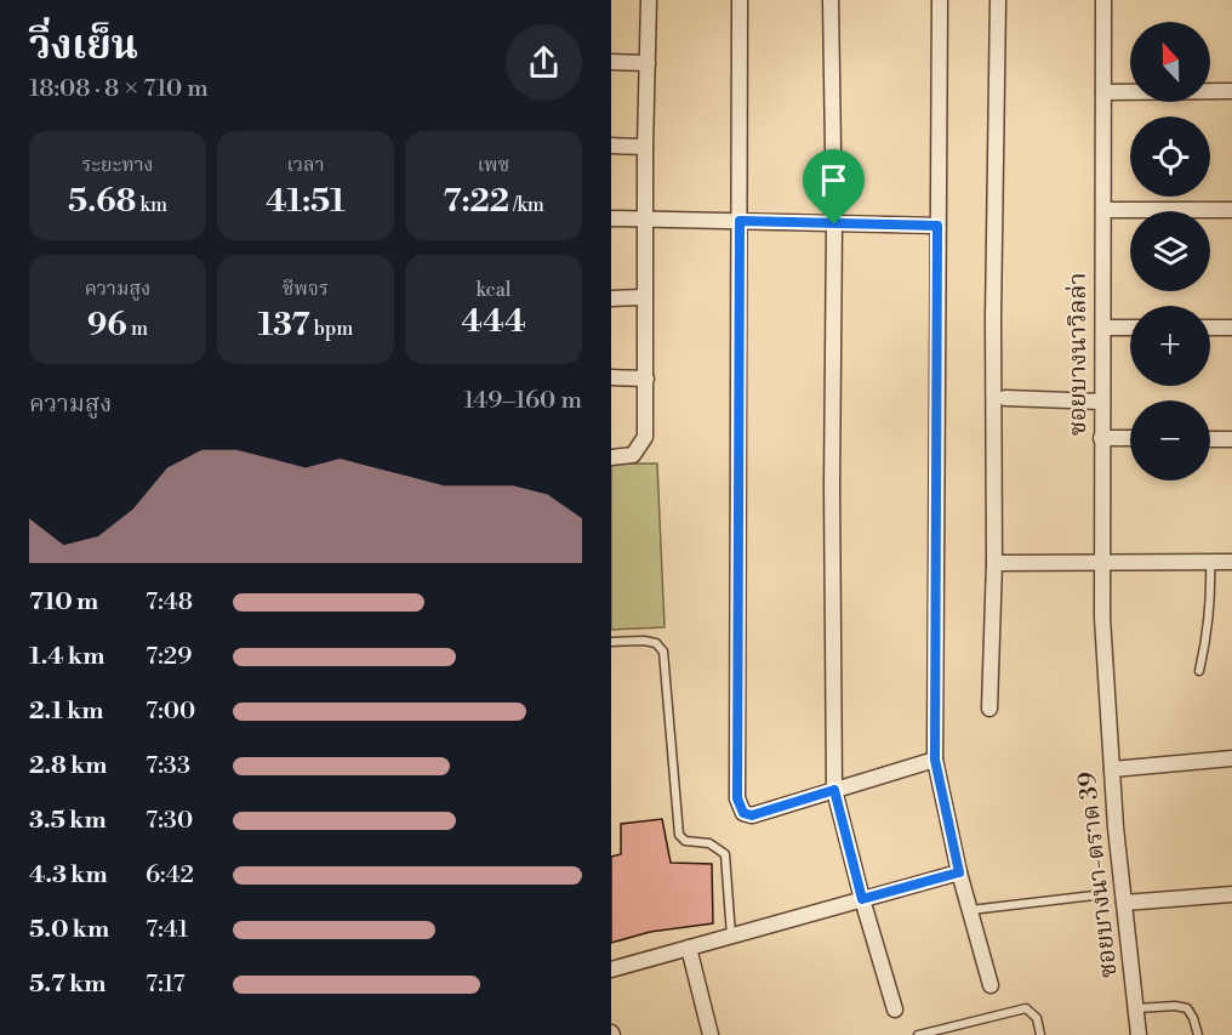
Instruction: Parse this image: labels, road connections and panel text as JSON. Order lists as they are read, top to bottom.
{
  "streets": {
    "street": ["ซอยบางนาวิลล่า", "ซอยบางนา-ตราด 39"]
  },
  "crossings": [
    ["ซอยบางนาวิลล่า", "ซอยบางนา-ตราด 39"]
  ],
  "north": "top",
  "page": {
    "heading": ["วิ่งเย็น", "18:08 · 8 × 710 m"],
    "map_buttons": ["+", "−"],
    "stats": [
      ["ระยะทาง", "5.68 km"],
      ["เวลา", "41:51"],
      ["เพซ", "7:22 /km"],
      ["ความสูง", "96 m"],
      ["ชีพจร", "137 bpm"],
      ["kcal", "444"]
    ],
    "chart": ["ความสูง", "149–160 m"],
    "list": [
      {
        "name": "710 m",
        "note": "7:48"
      },
      {
        "name": "1.4 km",
        "note": "7:29"
      },
      {
        "name": "2.1 km",
        "note": "7:00"
      },
      {
        "name": "2.8 km",
        "note": "7:33"
      },
      {
        "name": "3.5 km",
        "note": "7:30"
      },
      {
        "name": "4.3 km",
        "note": "6:42"
      },
      {
        "name": "5.0 km",
        "note": "7:41"
      },
      {
        "name": "5.7 km",
        "note": "7:17"
      }
    ]
  }
}
